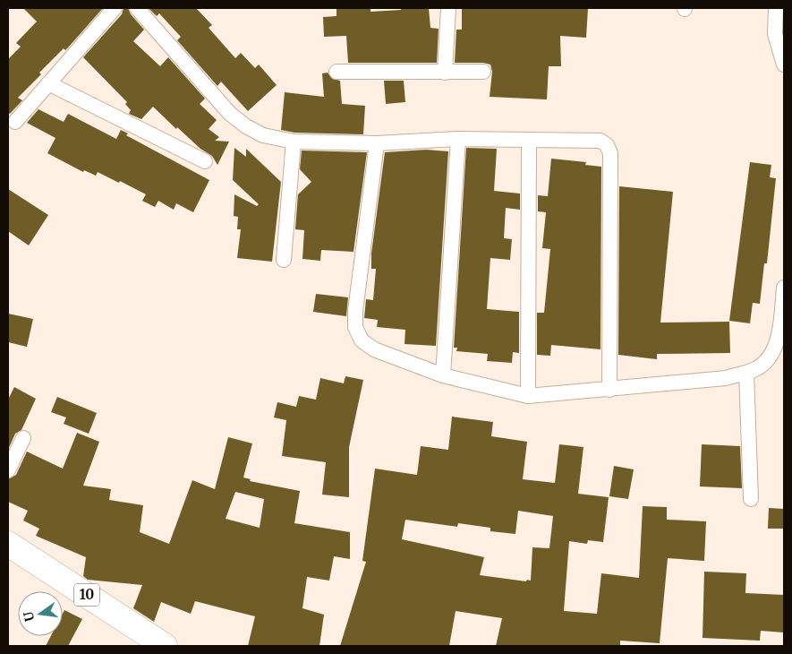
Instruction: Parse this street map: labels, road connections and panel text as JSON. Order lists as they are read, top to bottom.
{
  "streets": {
    "highway": ["10"]
  },
  "north": "left"
}
